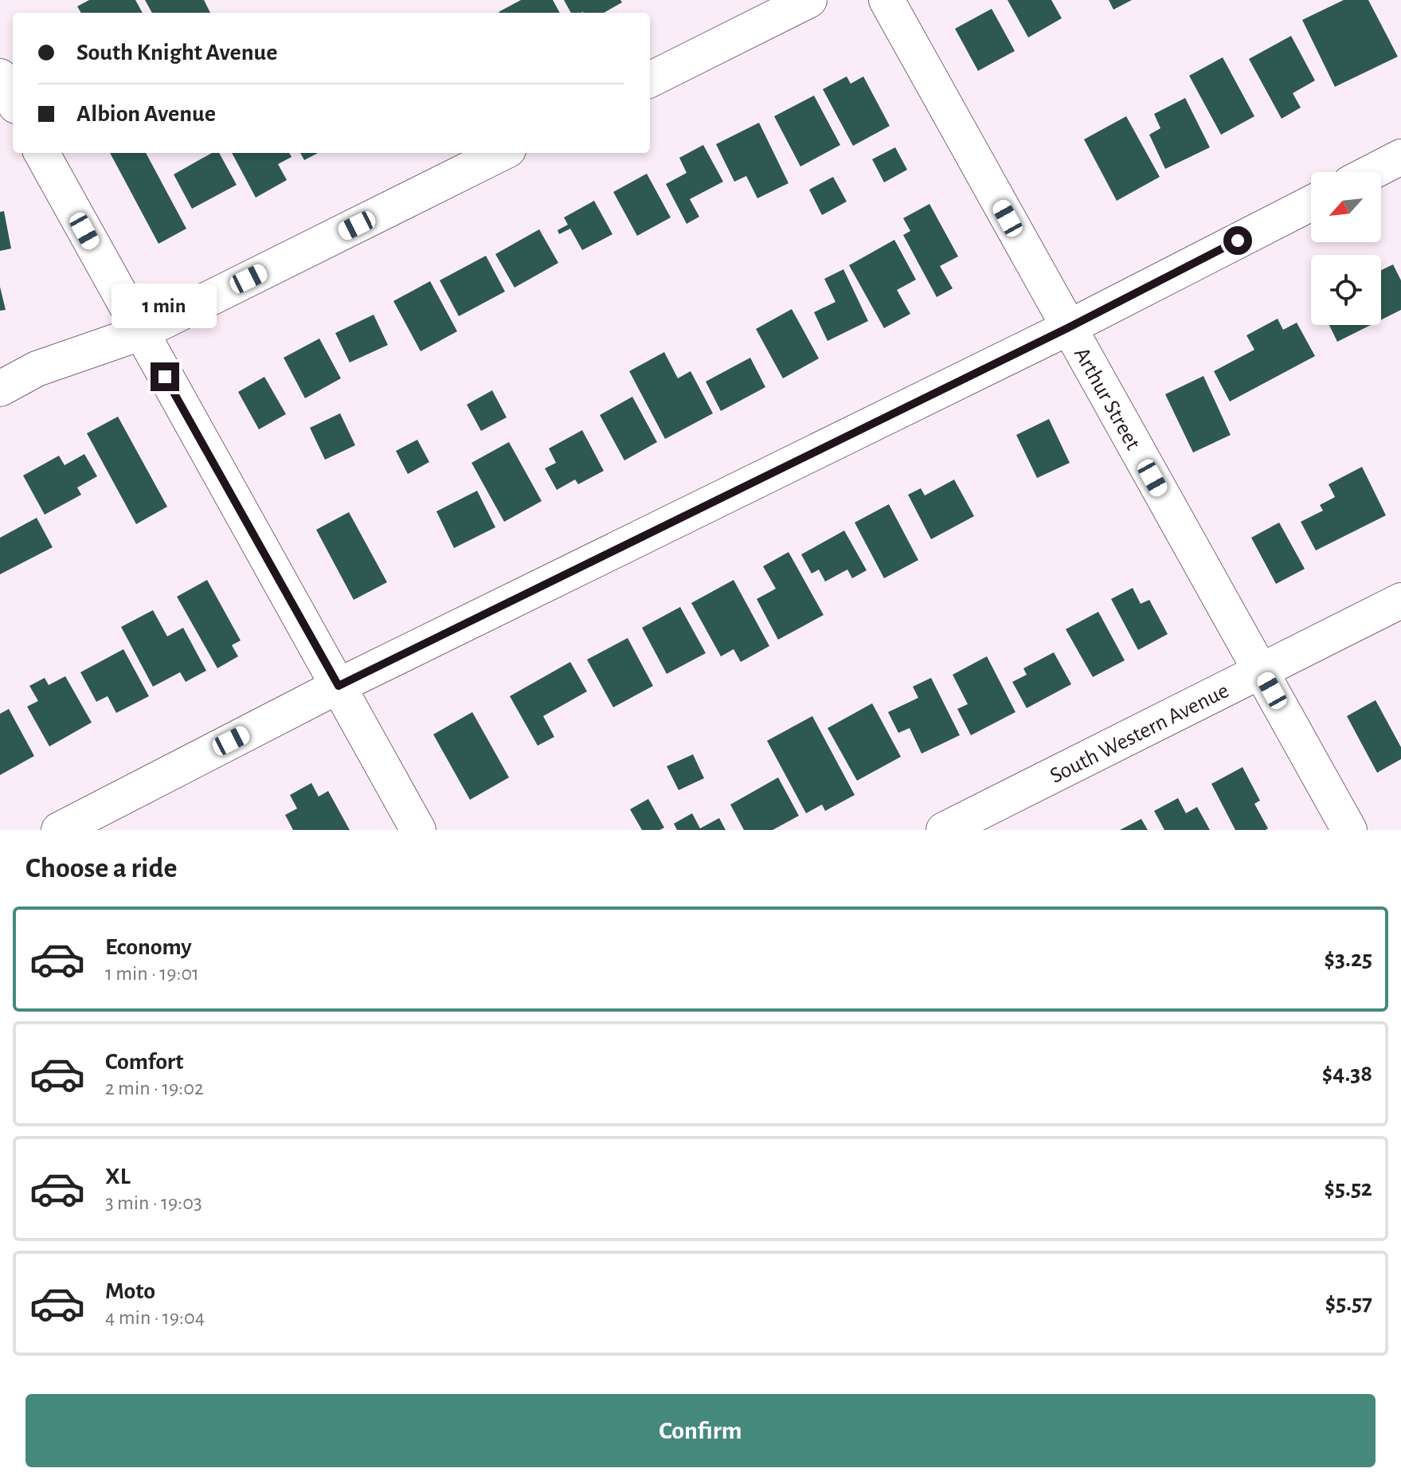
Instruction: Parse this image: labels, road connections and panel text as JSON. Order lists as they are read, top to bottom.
{
  "streets": {
    "street": ["Arthur Street", "South Western Avenue"]
  },
  "crossings": [
    ["Arthur Street", "South Western Avenue"]
  ],
  "north": "bottom left",
  "page": {
    "banner": ["South Knight Avenue", "Albion Avenue"],
    "bubble": "1 min",
    "heading": "Choose a ride",
    "list": [
      {
        "name": "Economy",
        "note": "1 min · 19:01",
        "value": "$3.25"
      },
      {
        "name": "Comfort",
        "note": "2 min · 19:02",
        "value": "$4.38"
      },
      {
        "name": "XL",
        "note": "3 min · 19:03",
        "value": "$5.52"
      },
      {
        "name": "Moto",
        "note": "4 min · 19:04",
        "value": "$5.57"
      }
    ],
    "buttons": "Confirm"
  }
}
